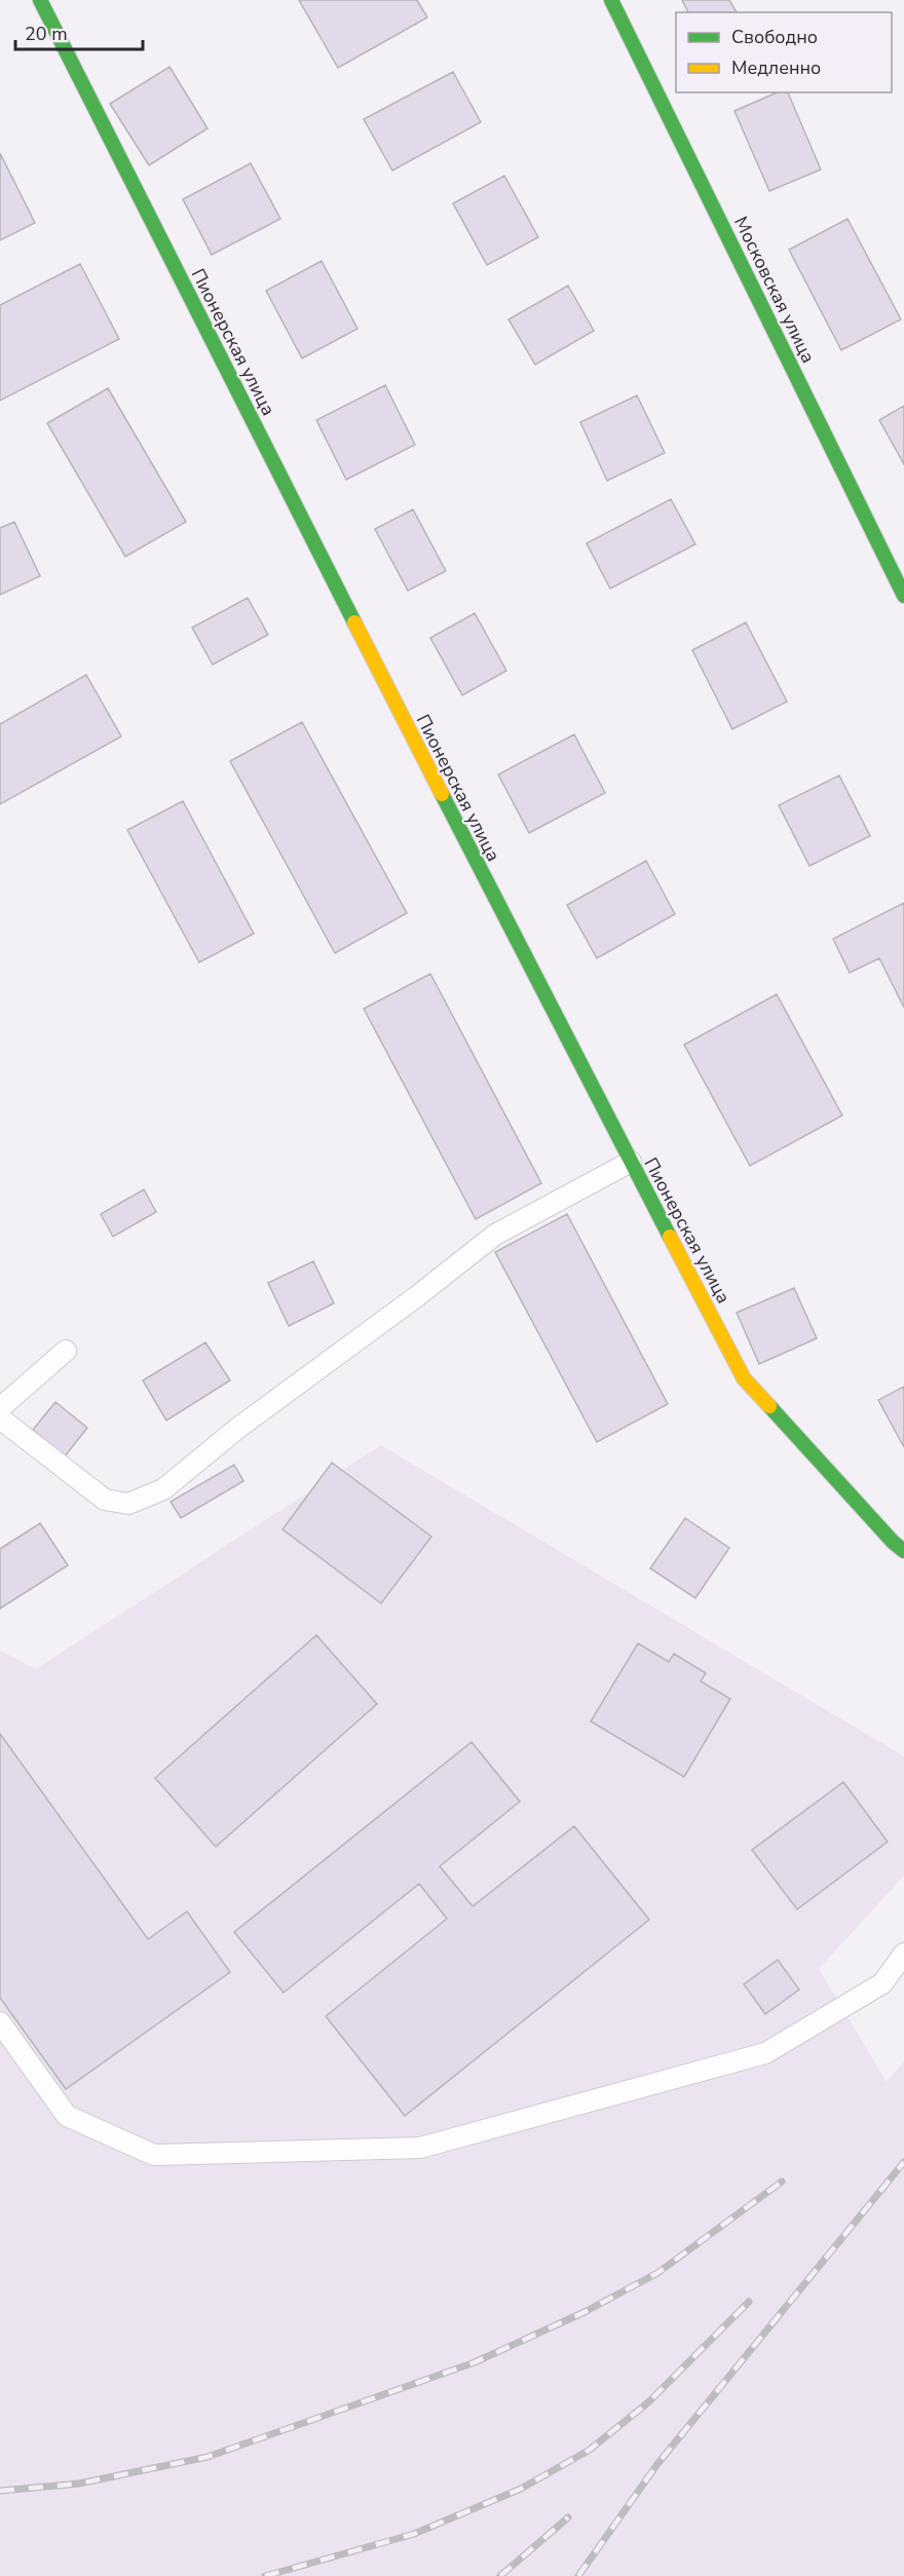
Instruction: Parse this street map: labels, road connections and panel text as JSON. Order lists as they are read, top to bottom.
{
  "streets": {
    "street": ["Московская улица", "Пионерская улица"]
  },
  "legend": ["Свободно", "Медленно"],
  "scale_bar": "20 m"
}
